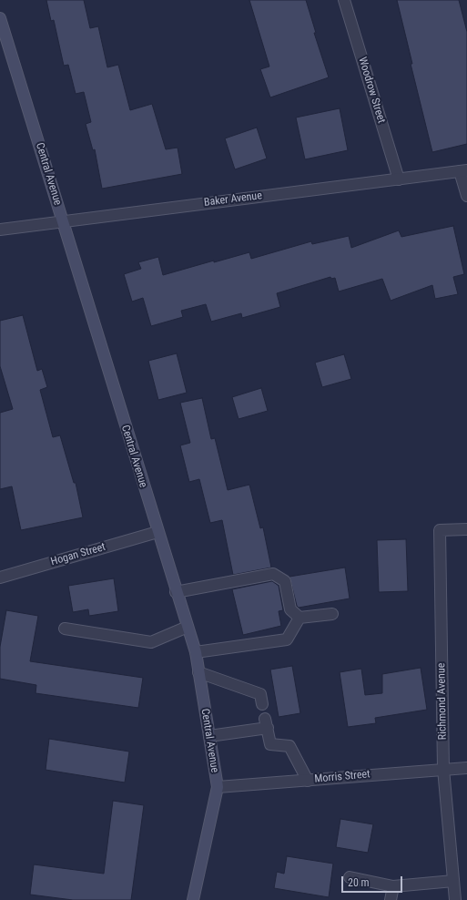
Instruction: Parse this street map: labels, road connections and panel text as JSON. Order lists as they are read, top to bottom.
{
  "streets": {
    "main road": ["Central Avenue"],
    "street": [
      "Woodrow Street",
      "Baker Avenue",
      "Hogan Street",
      "Richmond Avenue",
      "Morris Street"
    ]
  },
  "crossings": [
    ["Woodrow Street", "Baker Avenue"],
    ["Central Avenue", "Baker Avenue"],
    ["Central Avenue", "Hogan Street"],
    ["Central Avenue", "Morris Street"],
    ["Richmond Avenue", "Morris Street"]
  ],
  "scale_bar": "20 m"
}
